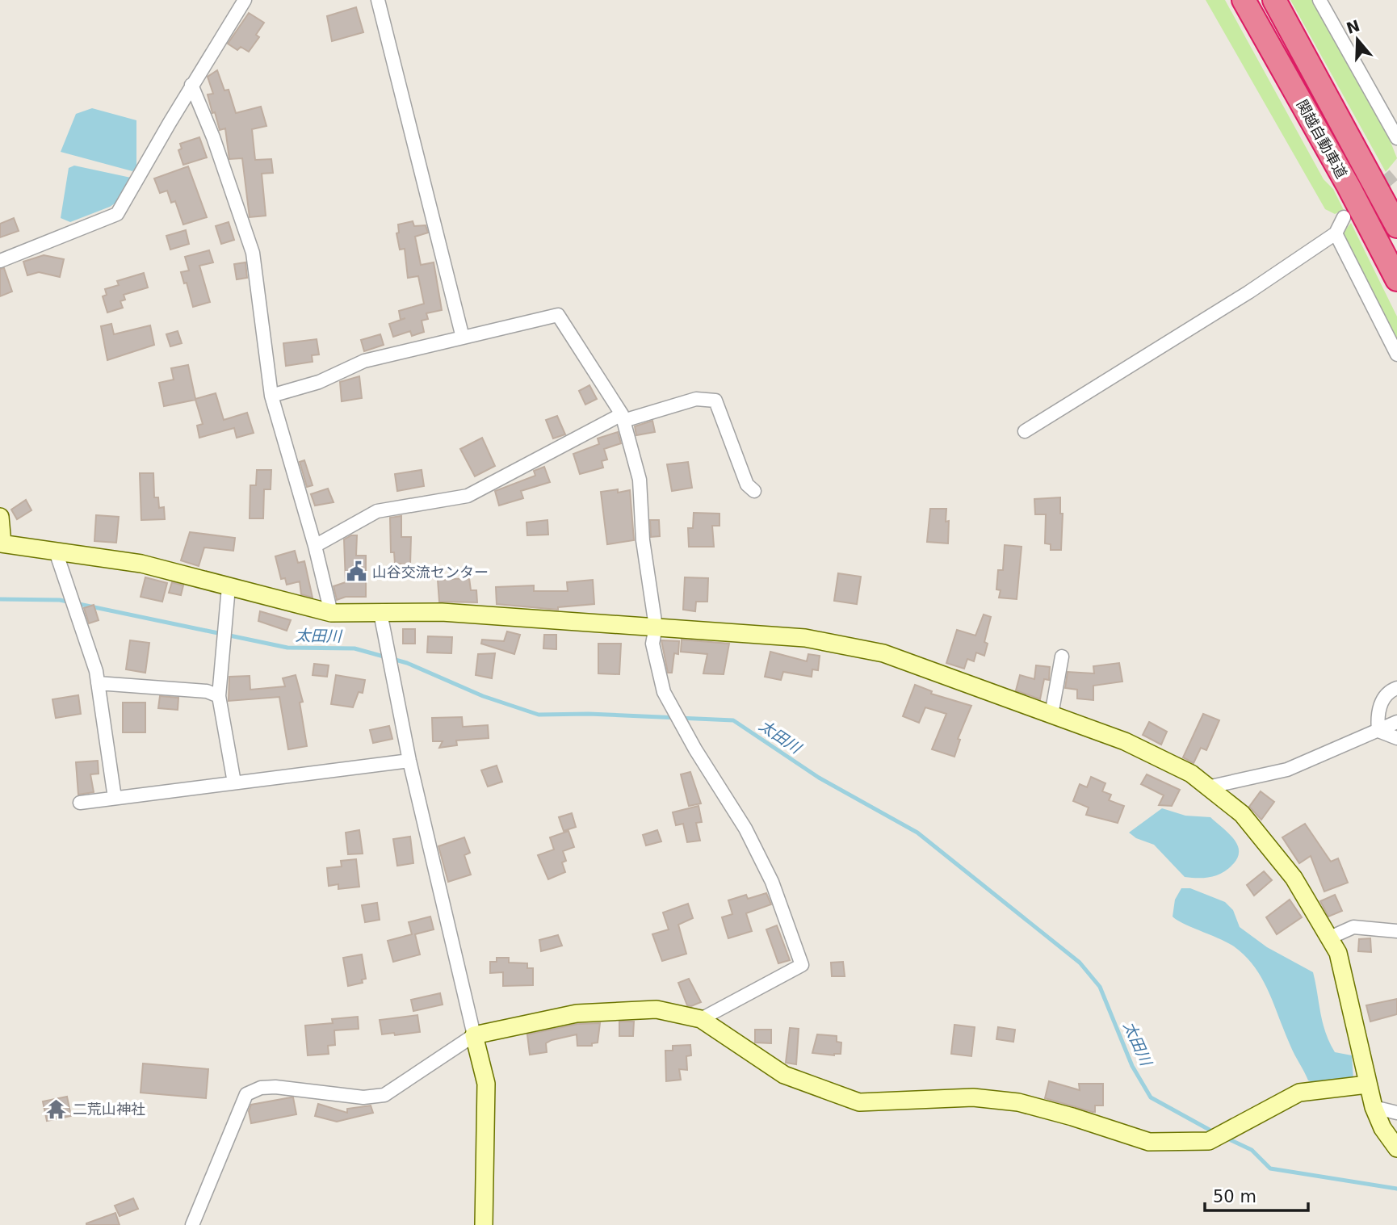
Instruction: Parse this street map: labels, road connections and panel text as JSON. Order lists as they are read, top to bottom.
{
  "streets": {
    "highway": ["関越自動車道"]
  },
  "water": ["太田川"],
  "places": {
    "public building": ["山谷交流センター"],
    "temple": ["二荒山神社"]
  },
  "scale_bar": "50 m",
  "north": "top"
}
